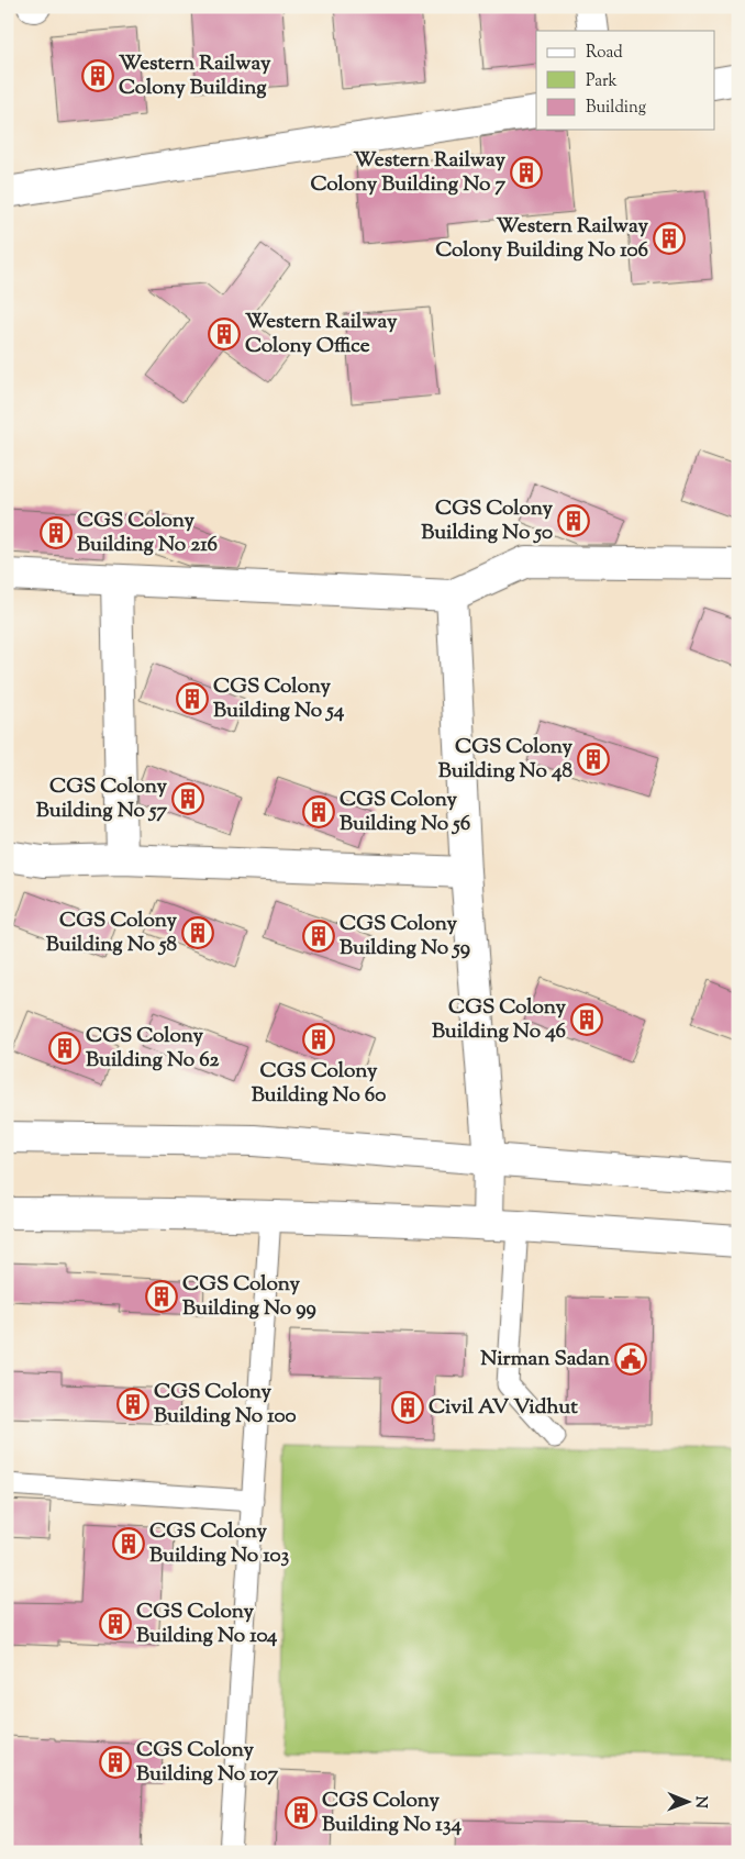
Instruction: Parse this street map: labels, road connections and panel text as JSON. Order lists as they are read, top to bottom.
{
  "places": {
    "building": [
      "Western Railway Colony Building",
      "Western Railway Colony Building No 7",
      "Western Railway Colony Building No 106",
      "Western Railway Colony Office",
      "CGS Colony Building No 50",
      "CGS Colony Building No 216",
      "CGS Colony Building No 54",
      "CGS Colony Building No 48",
      "CGS Colony Building No 57",
      "CGS Colony Building No 56",
      "CGS Colony Building No 58",
      "CGS Colony Building No 59",
      "CGS Colony Building No 46",
      "CGS Colony Building No 60",
      "CGS Colony Building No 62",
      "CGS Colony Building No 99",
      "CGS Colony Building No 100",
      "Civil AV Vidhut",
      "CGS Colony Building No 103",
      "CGS Colony Building No 104",
      "CGS Colony Building No 107",
      "CGS Colony Building No 134"
    ],
    "public building": ["Nirman Sadan"]
  },
  "legend": ["Road", "Park", "Building"],
  "north": "right"
}
